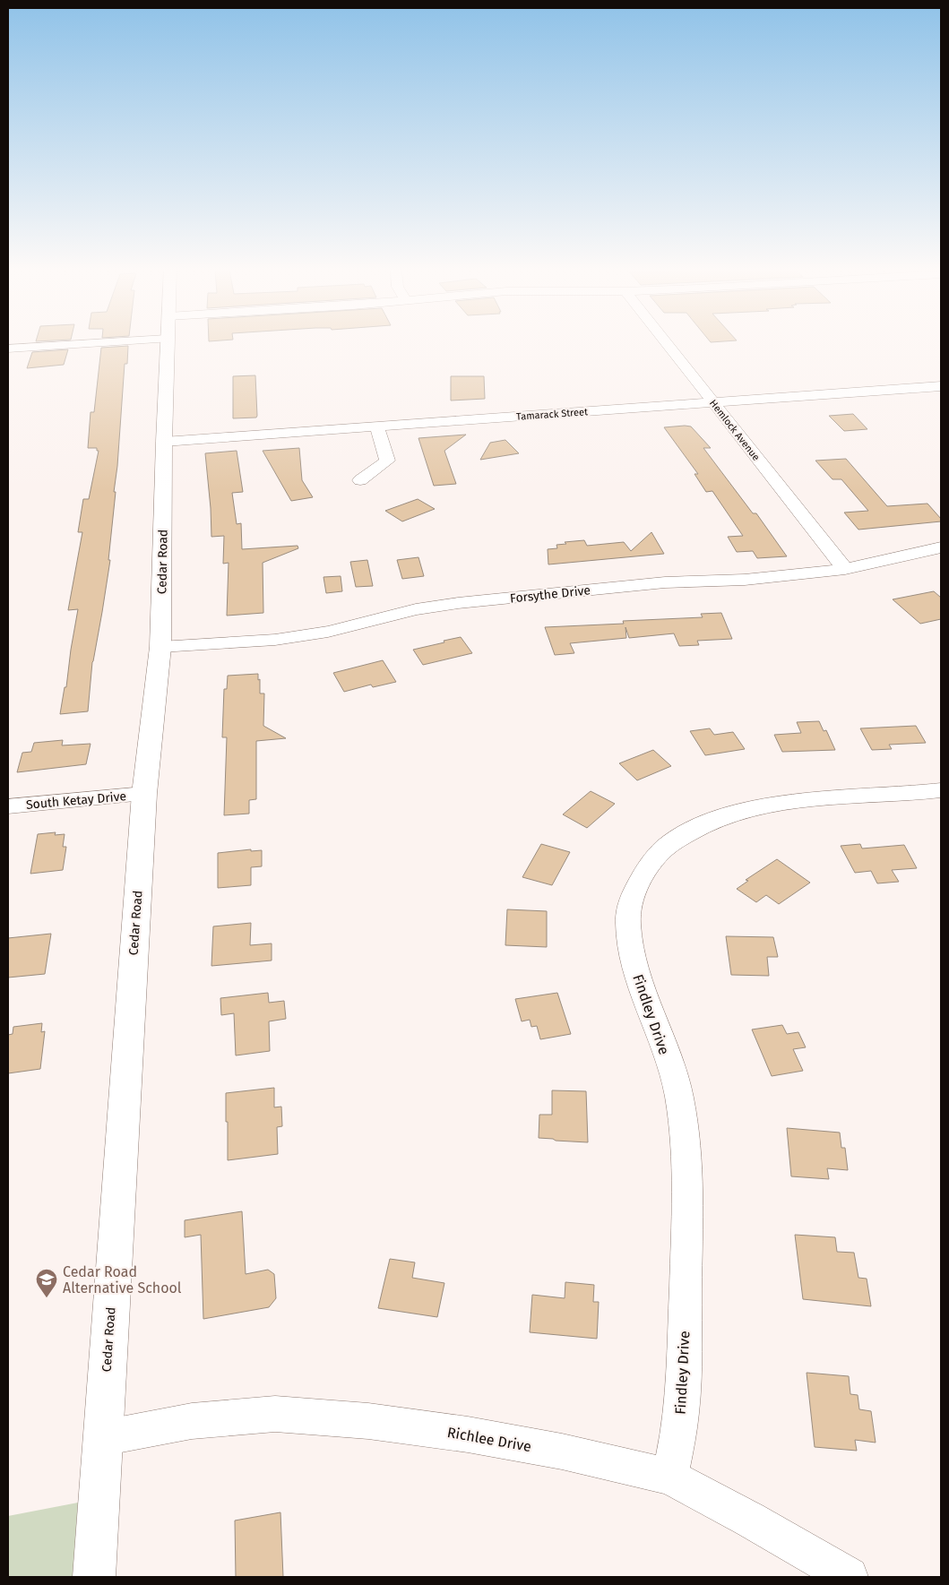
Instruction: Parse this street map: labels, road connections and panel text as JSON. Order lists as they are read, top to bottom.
{
  "streets": {
    "street": [
      "Tamarack Street",
      "Hemlock Avenue",
      "Cedar Road",
      "Forsythe Drive",
      "South Ketay Drive",
      "Findley Drive",
      "Richlee Drive"
    ]
  },
  "crossings": [
    ["Tamarack Street", "Hemlock Avenue"],
    ["Tamarack Street", "Cedar Road"],
    ["Hemlock Avenue", "Forsythe Drive"],
    ["Cedar Road", "Forsythe Drive"],
    ["Cedar Road", "South Ketay Drive"],
    ["Cedar Road", "Richlee Drive"],
    ["Findley Drive", "Richlee Drive"]
  ],
  "places": {
    "school or university": ["Cedar Road Alternative School"]
  }
}
